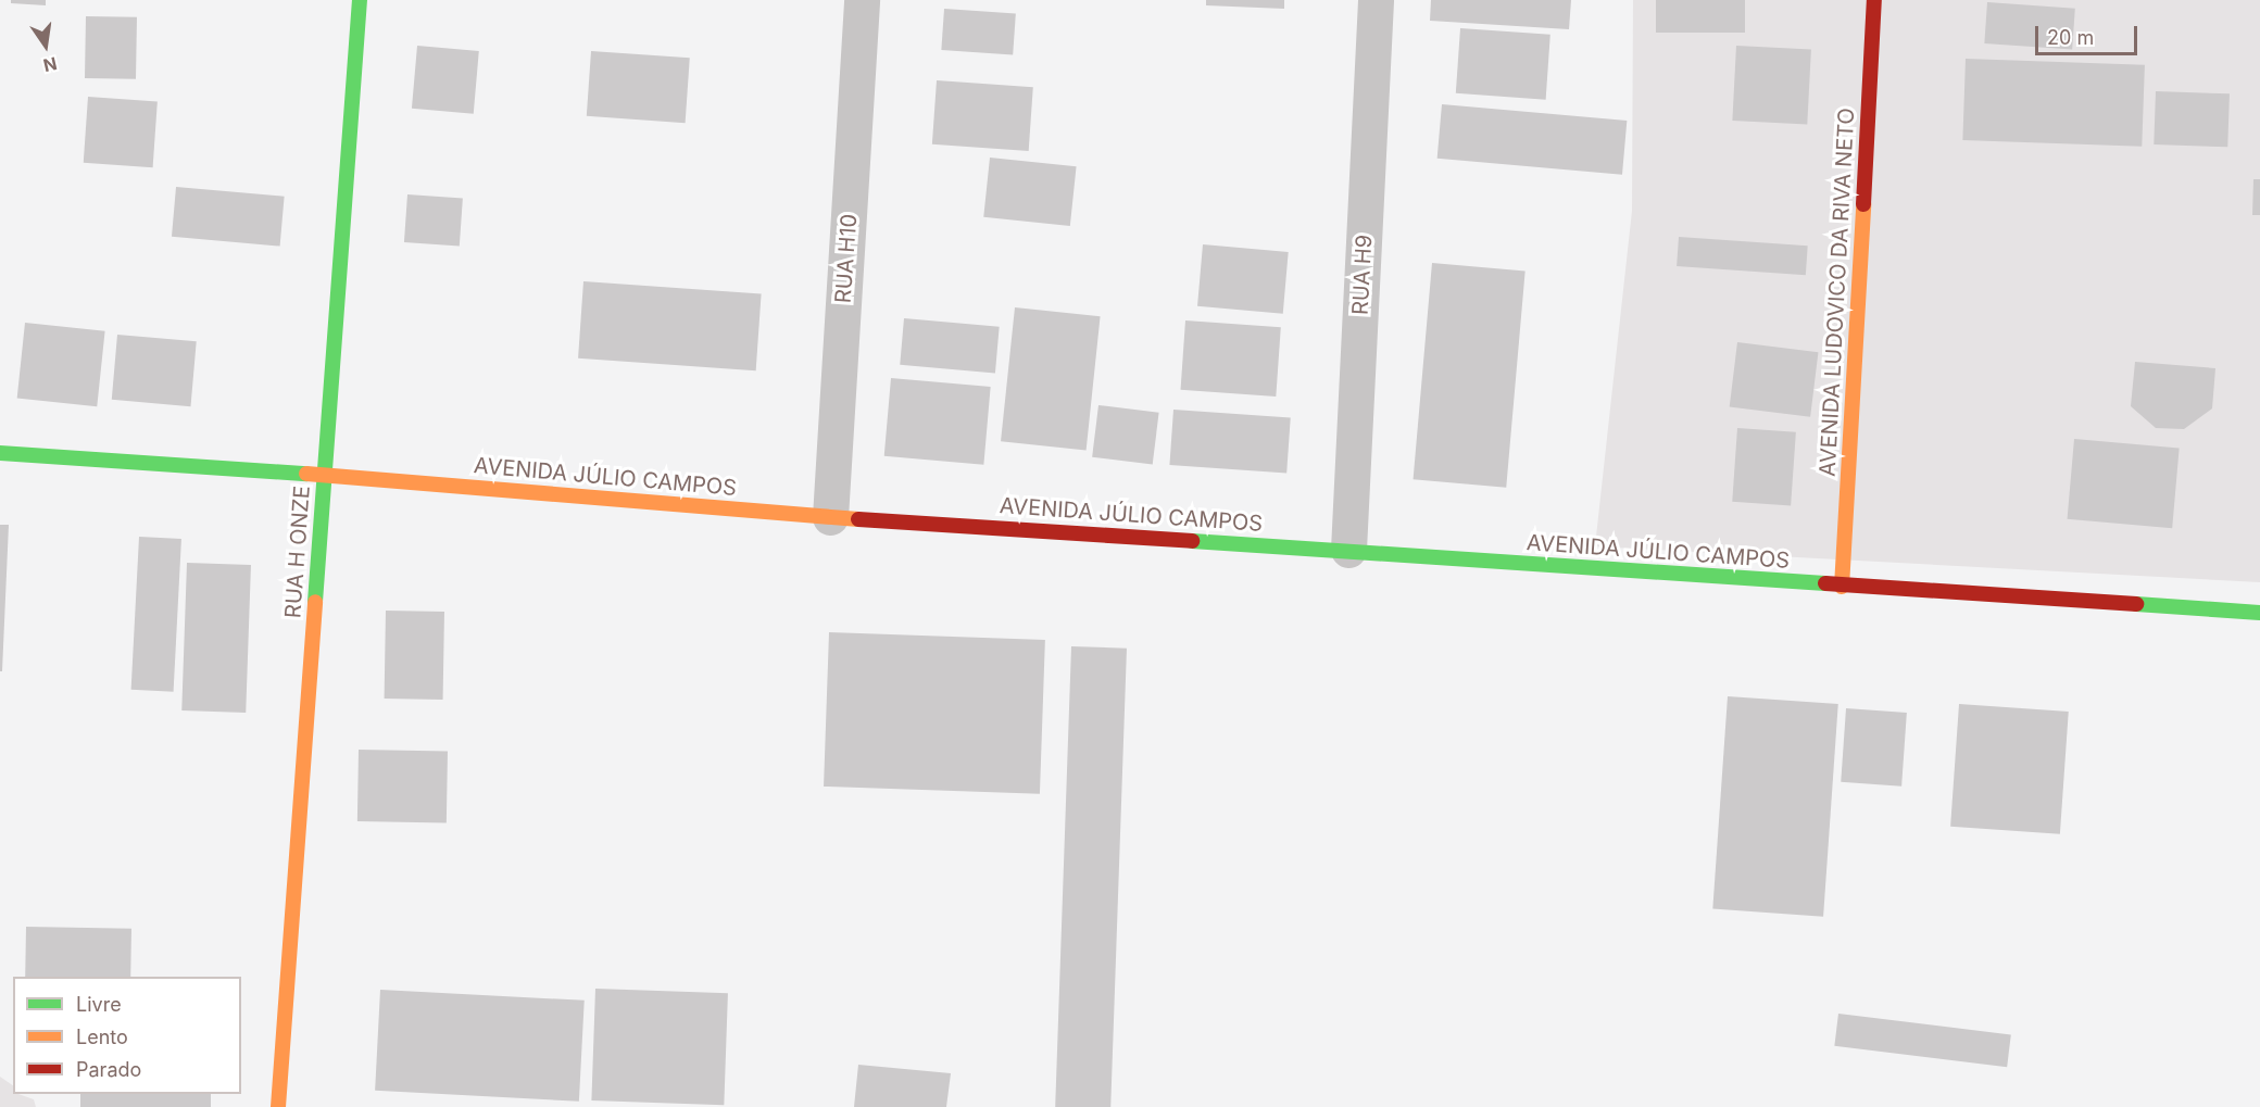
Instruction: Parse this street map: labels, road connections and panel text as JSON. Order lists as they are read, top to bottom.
{
  "streets": {
    "street": [
      "RUA H10",
      "RUA H9",
      "AVENIDA LUDOVICO DA RIVA NETO",
      "AVENIDA JÚLIO CAMPOS",
      "RUA H ONZE"
    ]
  },
  "crossings": [
    ["RUA H10", "AVENIDA JÚLIO CAMPOS"],
    ["RUA H9", "AVENIDA JÚLIO CAMPOS"],
    ["AVENIDA LUDOVICO DA RIVA NETO", "AVENIDA JÚLIO CAMPOS"],
    ["AVENIDA JÚLIO CAMPOS", "RUA H ONZE"]
  ],
  "legend": ["Livre", "Lento", "Parado"],
  "scale_bar": "20 m",
  "north": "bottom"
}
